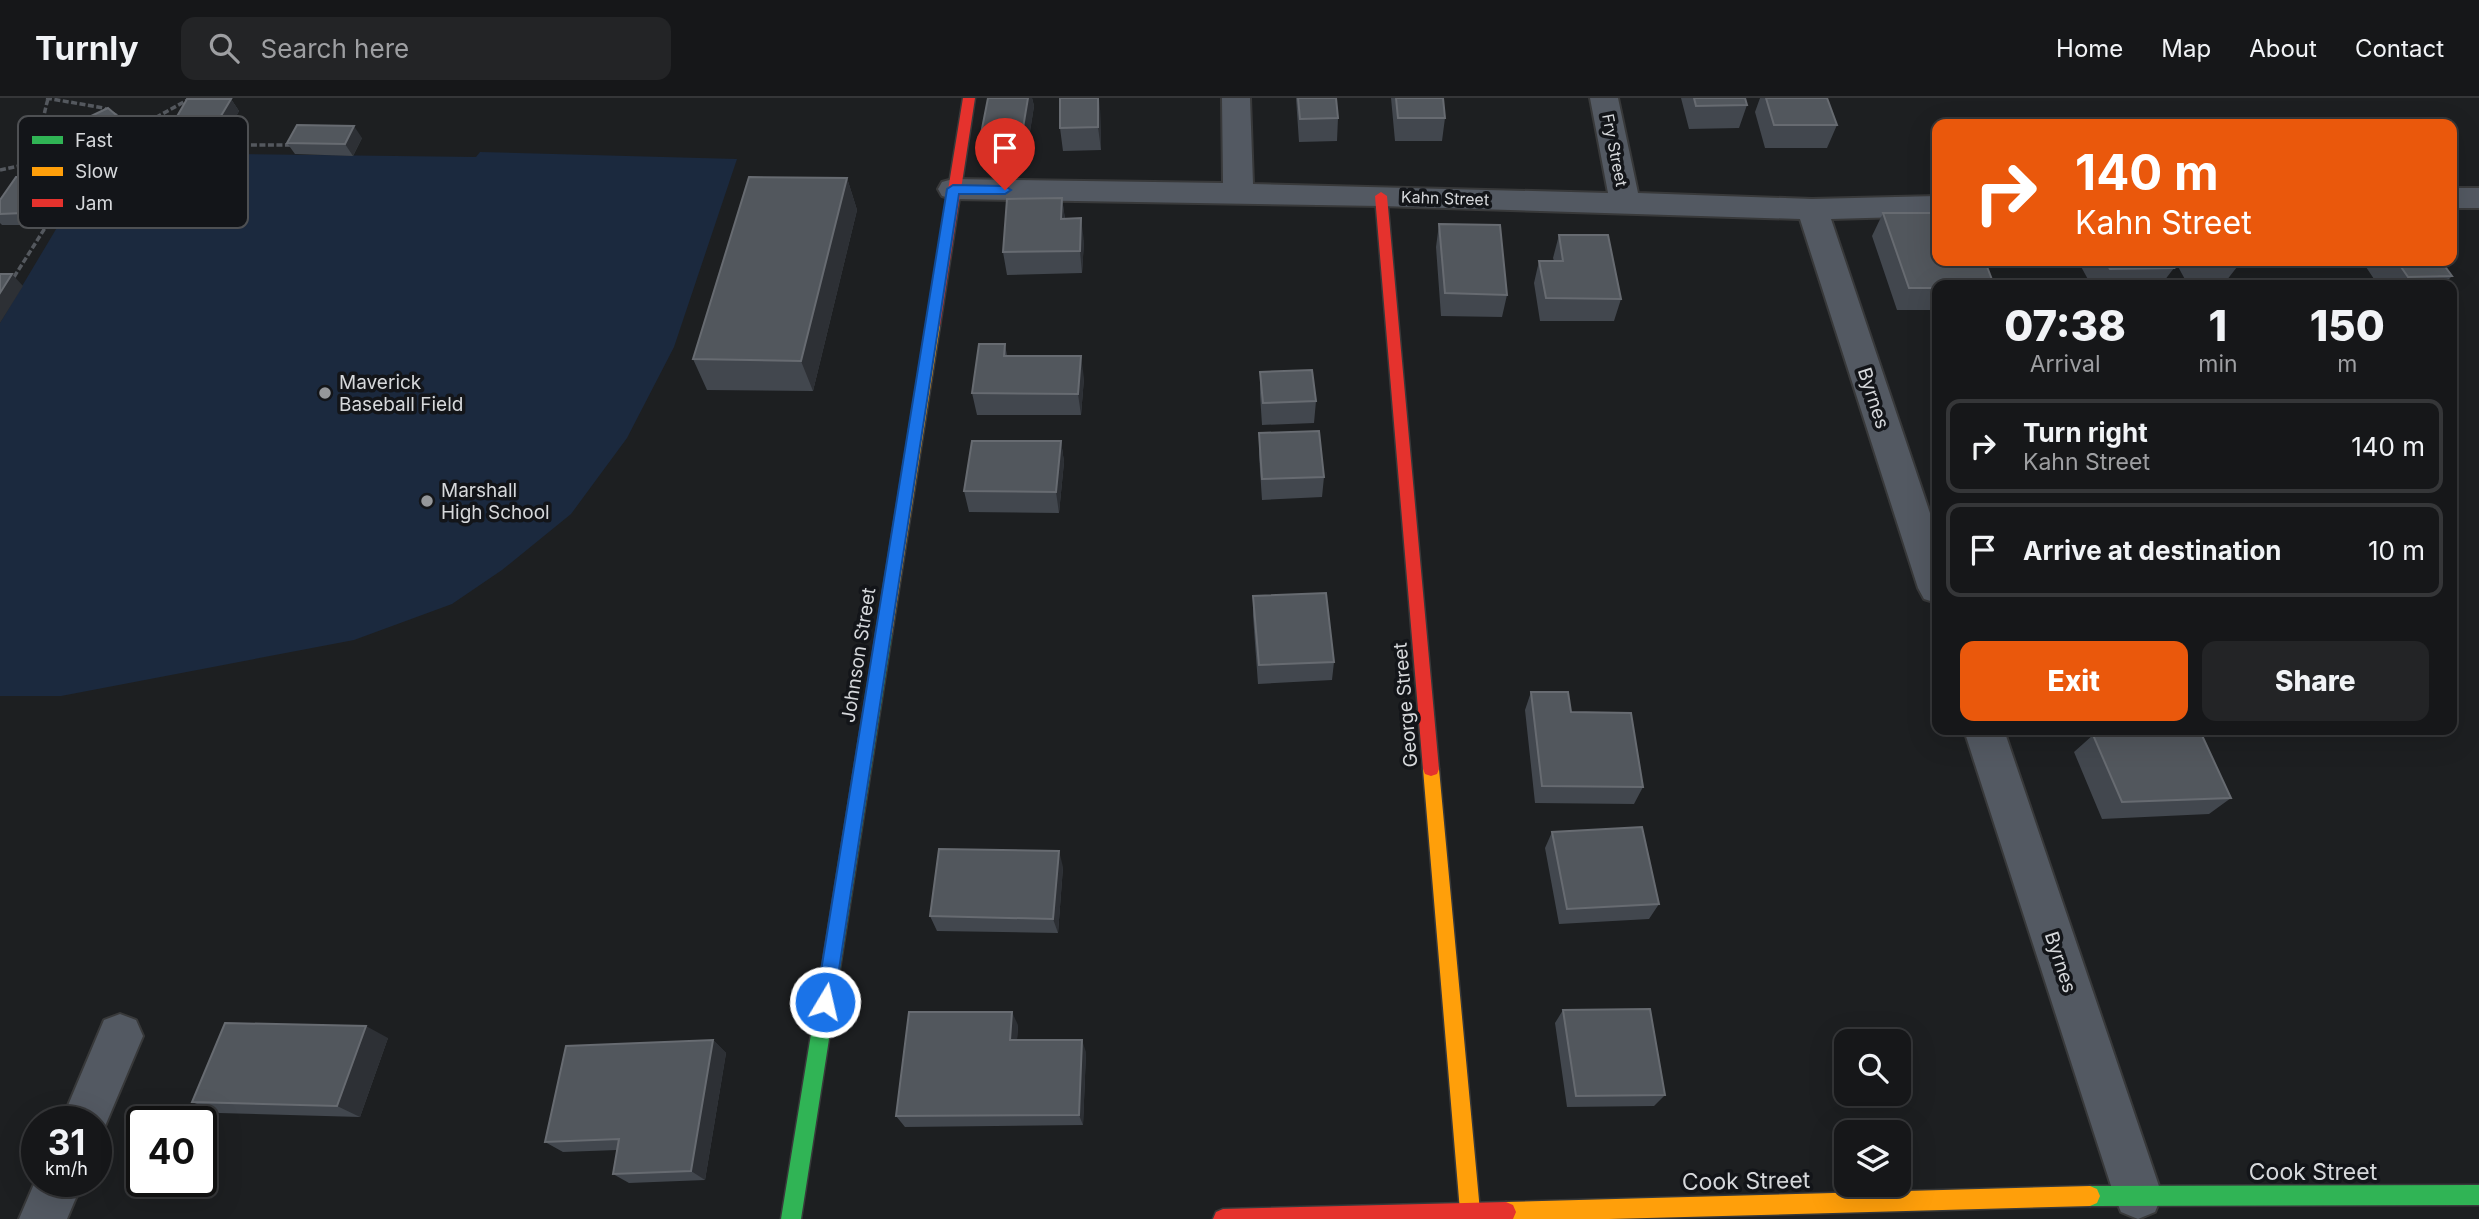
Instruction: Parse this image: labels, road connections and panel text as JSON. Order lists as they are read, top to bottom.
{
  "streets": {
    "street": [
      "Fry Street",
      "Kahn Street",
      "Byrnes",
      "Johnson Street",
      "George Street",
      "Cook Street"
    ]
  },
  "crossings": [
    ["Fry Street", "Kahn Street"],
    ["Kahn Street", "Byrnes"],
    ["Kahn Street", "Johnson Street"],
    ["Kahn Street", "George Street"],
    ["Byrnes", "Cook Street"],
    ["George Street", "Cook Street"]
  ],
  "places": ["Maverick Baseball Field", "Marshall High School"],
  "legend": ["Fast", "Slow", "Jam"],
  "page": {
    "header": "Turnly",
    "search": "Search here",
    "nav": [
      "Home",
      "Map",
      "About",
      "Contact"
    ],
    "turn": ["140 m", "Kahn Street"],
    "eta": [
      "07:38",
      "Arrival",
      "1",
      "min",
      "150",
      "m"
    ],
    "list": [
      {
        "name": "Turn right",
        "note": "Kahn Street",
        "value": "140 m"
      },
      {
        "name": "Arrive at destination",
        "value": "10 m"
      }
    ],
    "buttons": ["Exit", "Share"],
    "speed": "31 km/h",
    "limit": "40"
  }
}
